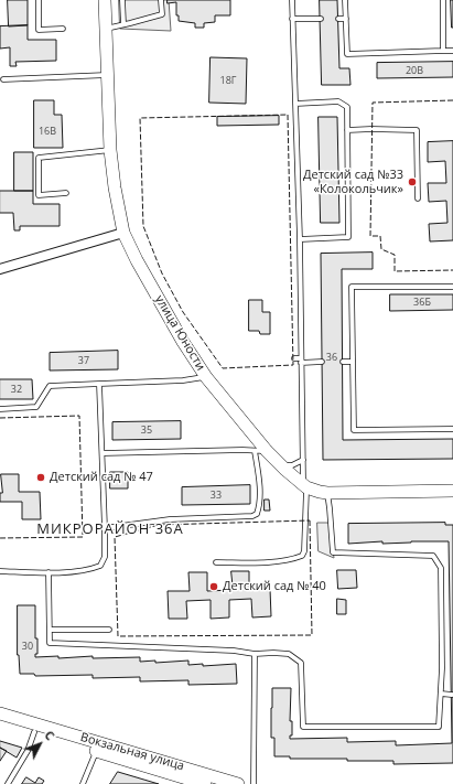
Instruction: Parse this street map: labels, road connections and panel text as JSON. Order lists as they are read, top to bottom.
{
  "streets": {
    "street": ["улица Юности", "Вокзальная улица"]
  },
  "districts": ["МИКРОРАЙОН 36А"],
  "places": ["Детский сад №33 «Колокольчик»", "Детский сад № 47", "Детский сад № 40"],
  "house_numbers": [
    "20В",
    "18Г",
    "16В",
    "36Б",
    "36",
    "37",
    "32",
    "35",
    "33",
    "30"
  ],
  "north": "top right"
}
